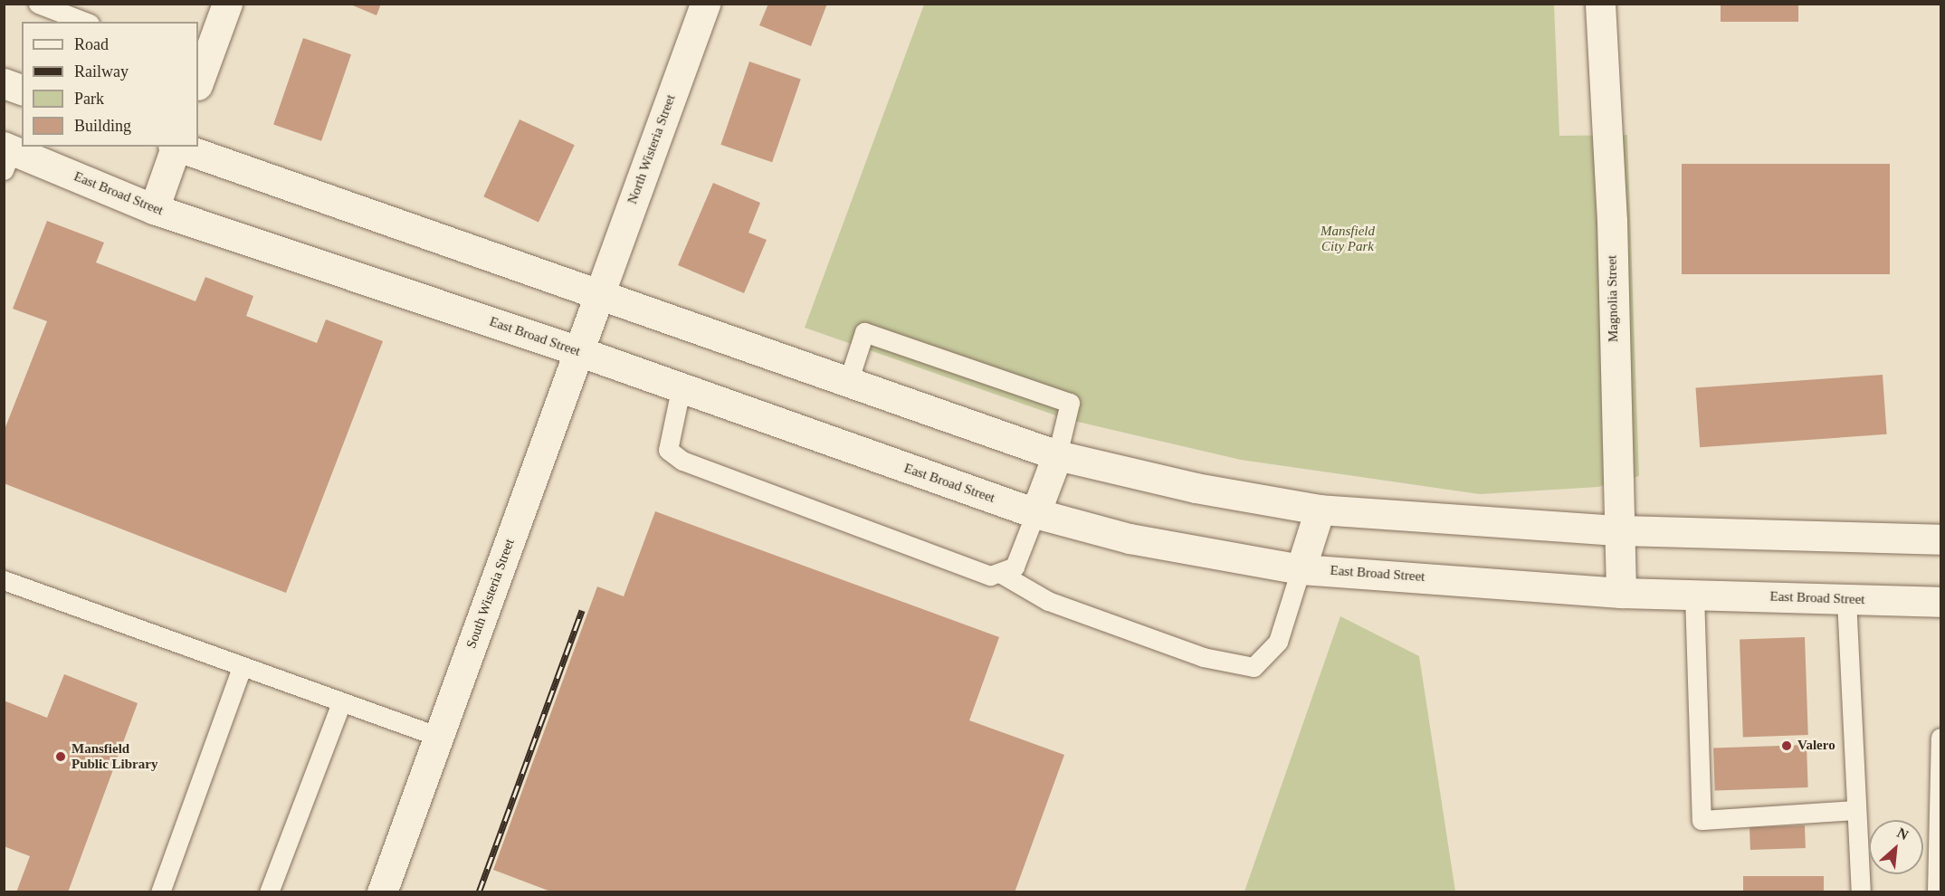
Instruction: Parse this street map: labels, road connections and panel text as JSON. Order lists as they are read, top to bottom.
{
  "streets": {
    "main road": [
      "North Wisteria Street",
      "East Broad Street",
      "Magnolia Street",
      "South Wisteria Street"
    ]
  },
  "crossings": [
    ["North Wisteria Street", "South Wisteria Street"],
    ["East Broad Street", "Magnolia Street"],
    ["East Broad Street", "South Wisteria Street"]
  ],
  "parks": ["Mansfield City Park"],
  "places": ["Valero", "Mansfield Public Library"],
  "legend": [
    "Road",
    "Railway",
    "Park",
    "Building"
  ],
  "north": "top right"
}
